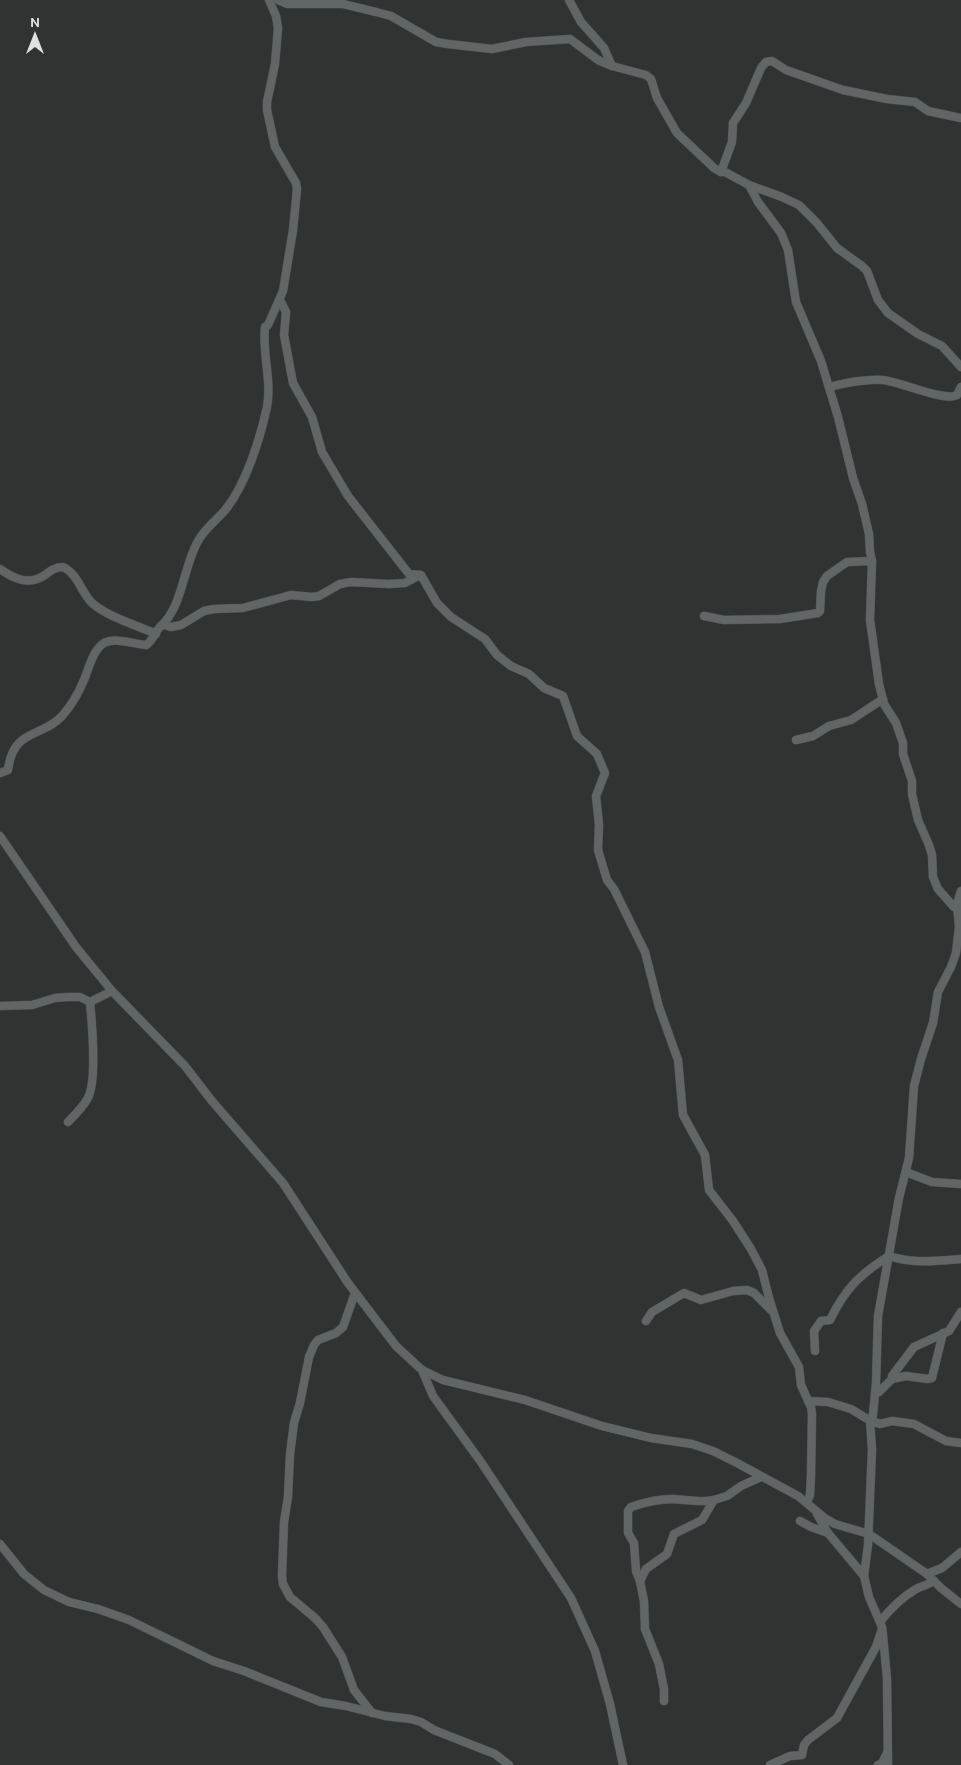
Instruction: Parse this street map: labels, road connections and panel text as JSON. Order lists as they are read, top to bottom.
{
  "north": "top"
}
